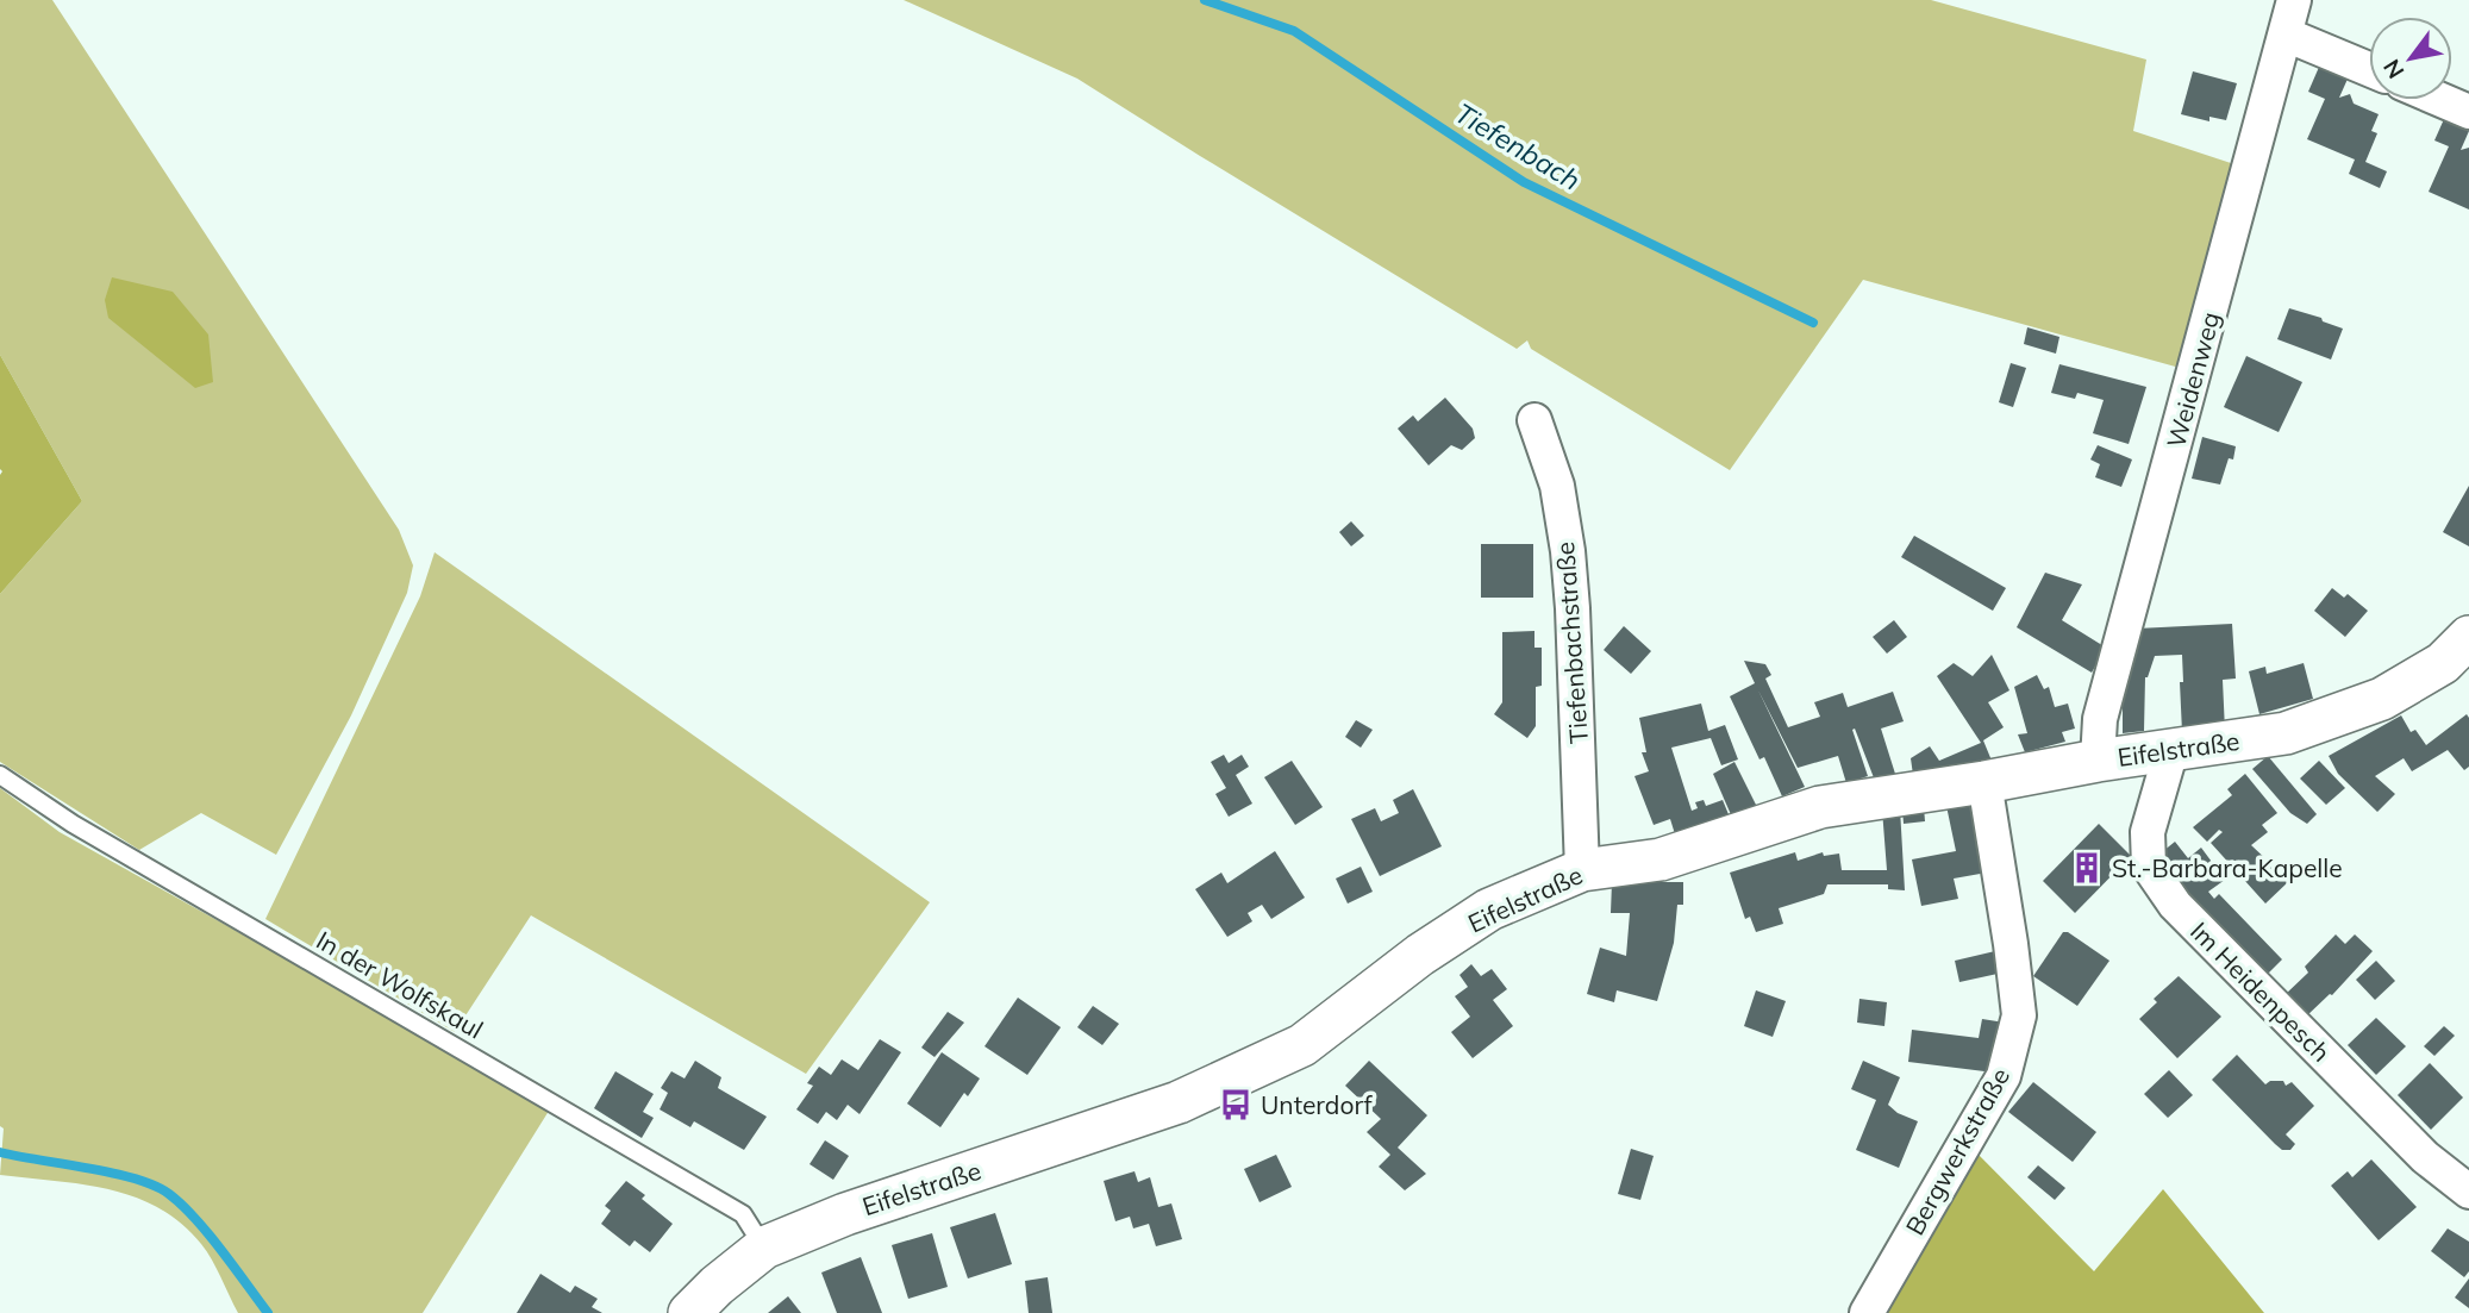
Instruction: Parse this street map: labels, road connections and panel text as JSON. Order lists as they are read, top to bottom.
{
  "streets": {
    "street": [
      "Weidenweg",
      "Tiefenbachstraße",
      "Eifelstraße",
      "Im Heidenpesch",
      "Bergwerkstraße"
    ],
    "lane": ["In der Wolfskaul"]
  },
  "crossings": [
    ["Weidenweg", "Eifelstraße"],
    ["Tiefenbachstraße", "Eifelstraße"],
    ["Eifelstraße", "In der Wolfskaul"],
    ["Eifelstraße", "Im Heidenpesch"],
    ["Eifelstraße", "Bergwerkstraße"]
  ],
  "water": ["Tiefenbach"],
  "places": {
    "building": ["St.-Barbara-Kapelle"],
    "bus stop": ["Unterdorf"]
  },
  "north": "bottom left"
}
